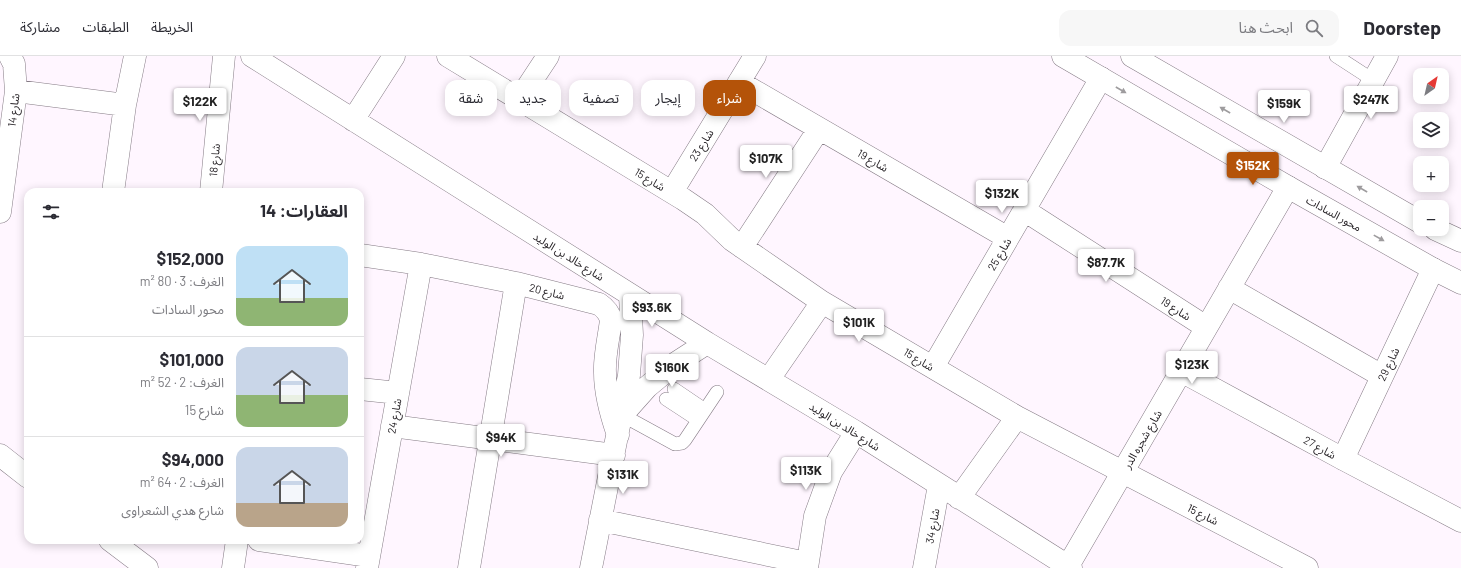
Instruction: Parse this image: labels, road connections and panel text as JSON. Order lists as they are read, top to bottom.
{
  "streets": {
    "street": [
      "شارع 14",
      "شارع 23",
      "شارع 18",
      "شارع 19",
      "شارع 15",
      "محور السادات",
      "شارع 25",
      "شارع خالد بن الوليد",
      "شارع 20",
      "شارع 29",
      "شارع 24",
      "شارع شجره الدر",
      "شارع 27",
      "شارع 34"
    ]
  },
  "crossings": [
    ["شارع 23", "شارع 15"],
    ["شارع 19", "شارع 25"],
    ["شارع 19", "شارع شجره الدر"],
    ["شارع 15", "شارع 25"],
    ["شارع 15", "شارع شجره الدر"],
    ["محور السادات", "شارع 25"],
    ["محور السادات", "شارع 29"],
    ["محور السادات", "شارع شجره الدر"],
    ["شارع خالد بن الوليد", "شارع شجره الدر"],
    ["شارع خالد بن الوليد", "شارع 34"],
    ["شارع 20", "شارع 24"],
    ["شارع 29", "شارع 27"],
    ["شارع شجره الدر", "شارع 27"]
  ],
  "north": "top right",
  "page": {
    "header": "Doorstep",
    "search": "ابحث هنا",
    "nav": ["الخريطة", "الطبقات", "مشاركة"],
    "map_buttons": ["+", "−"],
    "chip": [
      "شراء",
      "إيجار",
      "تصفية",
      "جديد",
      "شقة"
    ],
    "price": [
      "$247K",
      "$122K",
      "$159K",
      "$107K",
      "$152K",
      "$132K",
      "$87.7K",
      "$93.6K",
      "$101K",
      "$123K",
      "$160K",
      "$94K",
      "$113K",
      "$131K"
    ],
    "heading": "العقارات: 14",
    "list": [
      {
        "name": "$152,000",
        "note": "الغرف: 3 · 80 m² · محور السادات"
      },
      {
        "name": "$101,000",
        "note": "الغرف: 2 · 52 m² · شارع 15"
      },
      {
        "name": "$94,000",
        "note": "الغرف: 2 · 64 m² · شارع هدي الشعراوى"
      }
    ]
  }
}
